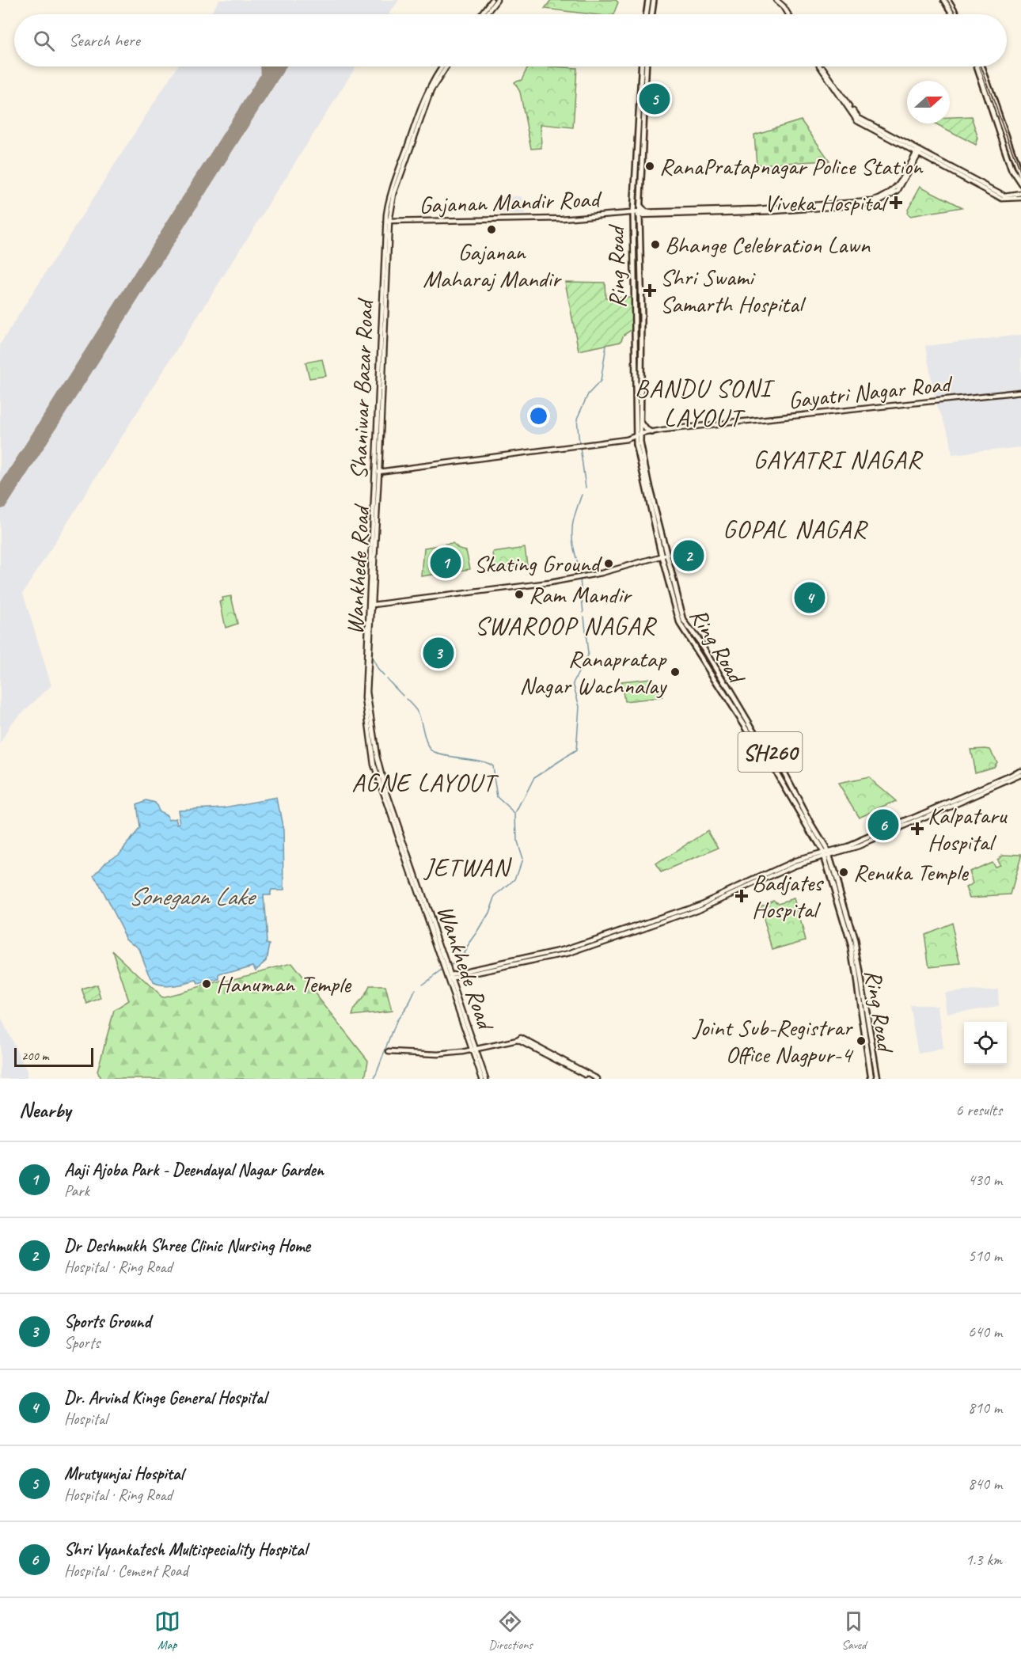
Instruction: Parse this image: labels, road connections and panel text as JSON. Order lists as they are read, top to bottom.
{
  "streets": {
    "main road": [
      "Gajanan Mandir Road",
      "Ring Road",
      "Shaniwar Bazar Road",
      "Gayatri Nagar Road",
      "Wankhede Road",
      "SH260"
    ]
  },
  "crossings": [
    ["Gajanan Mandir Road", "Ring Road"],
    ["Gajanan Mandir Road", "Wankhede Road"],
    ["Gajanan Mandir Road", "SH260"],
    ["Ring Road", "Gayatri Nagar Road"],
    ["Ring Road", "SH260"],
    ["Shaniwar Bazar Road", "Gayatri Nagar Road"],
    ["Shaniwar Bazar Road", "Wankhede Road"],
    ["Gayatri Nagar Road", "Wankhede Road"],
    ["Gayatri Nagar Road", "SH260"]
  ],
  "districts": [
    "BANDU SONI LAYOUT",
    "GAYATRI NAGAR",
    "GOPAL NAGAR",
    "SWAROOP NAGAR",
    "AGNE LAYOUT",
    "JETWAN"
  ],
  "water": ["Sonegaon Lake"],
  "places": {
    "other": [
      "RanaPratapnagar Police Station",
      "Gajanan Maharaj Mandir",
      "Bhange Celebration Lawn",
      "Skating Ground",
      "Ram Mandir",
      "Ranapratap Nagar Wachnalay",
      "Renuka Temple",
      "Hanuman Temple",
      "Joint Sub-Registrar Office Nagpur-4"
    ],
    "health": [
      "Viveka Hospital",
      "Shri Swami Samarth Hospital",
      "Kalpataru Hospital",
      "Badjates Hospital"
    ]
  },
  "scale_bar": "200 m",
  "north": "right",
  "page": {
    "search": "Search here",
    "pins": [
      "5",
      "2",
      "1",
      "4",
      "3",
      "6"
    ],
    "scale": "200 m",
    "heading": ["Nearby", "6 results"],
    "list": [
      {
        "mark": "1",
        "name": "Aaji Ajoba Park - Deendayal Nagar Garden",
        "note": "Park",
        "value": "430 m"
      },
      {
        "mark": "2",
        "name": "Dr Deshmukh Shree Clinic Nursing Home",
        "note": "Hospital · Ring Road",
        "value": "510 m"
      },
      {
        "mark": "3",
        "name": "Sports Ground",
        "note": "Sports",
        "value": "640 m"
      },
      {
        "mark": "4",
        "name": "Dr. Arvind Kinge General Hospital",
        "note": "Hospital",
        "value": "810 m"
      },
      {
        "mark": "5",
        "name": "Mrutyunjai Hospital",
        "note": "Hospital · Ring Road",
        "value": "840 m"
      },
      {
        "mark": "6",
        "name": "Shri Vyankatesh Multispeciality Hospital",
        "note": "Hospital · Cement Road",
        "value": "1.3 km"
      }
    ],
    "nav": ["Map", "Directions", "Saved"]
  }
}
